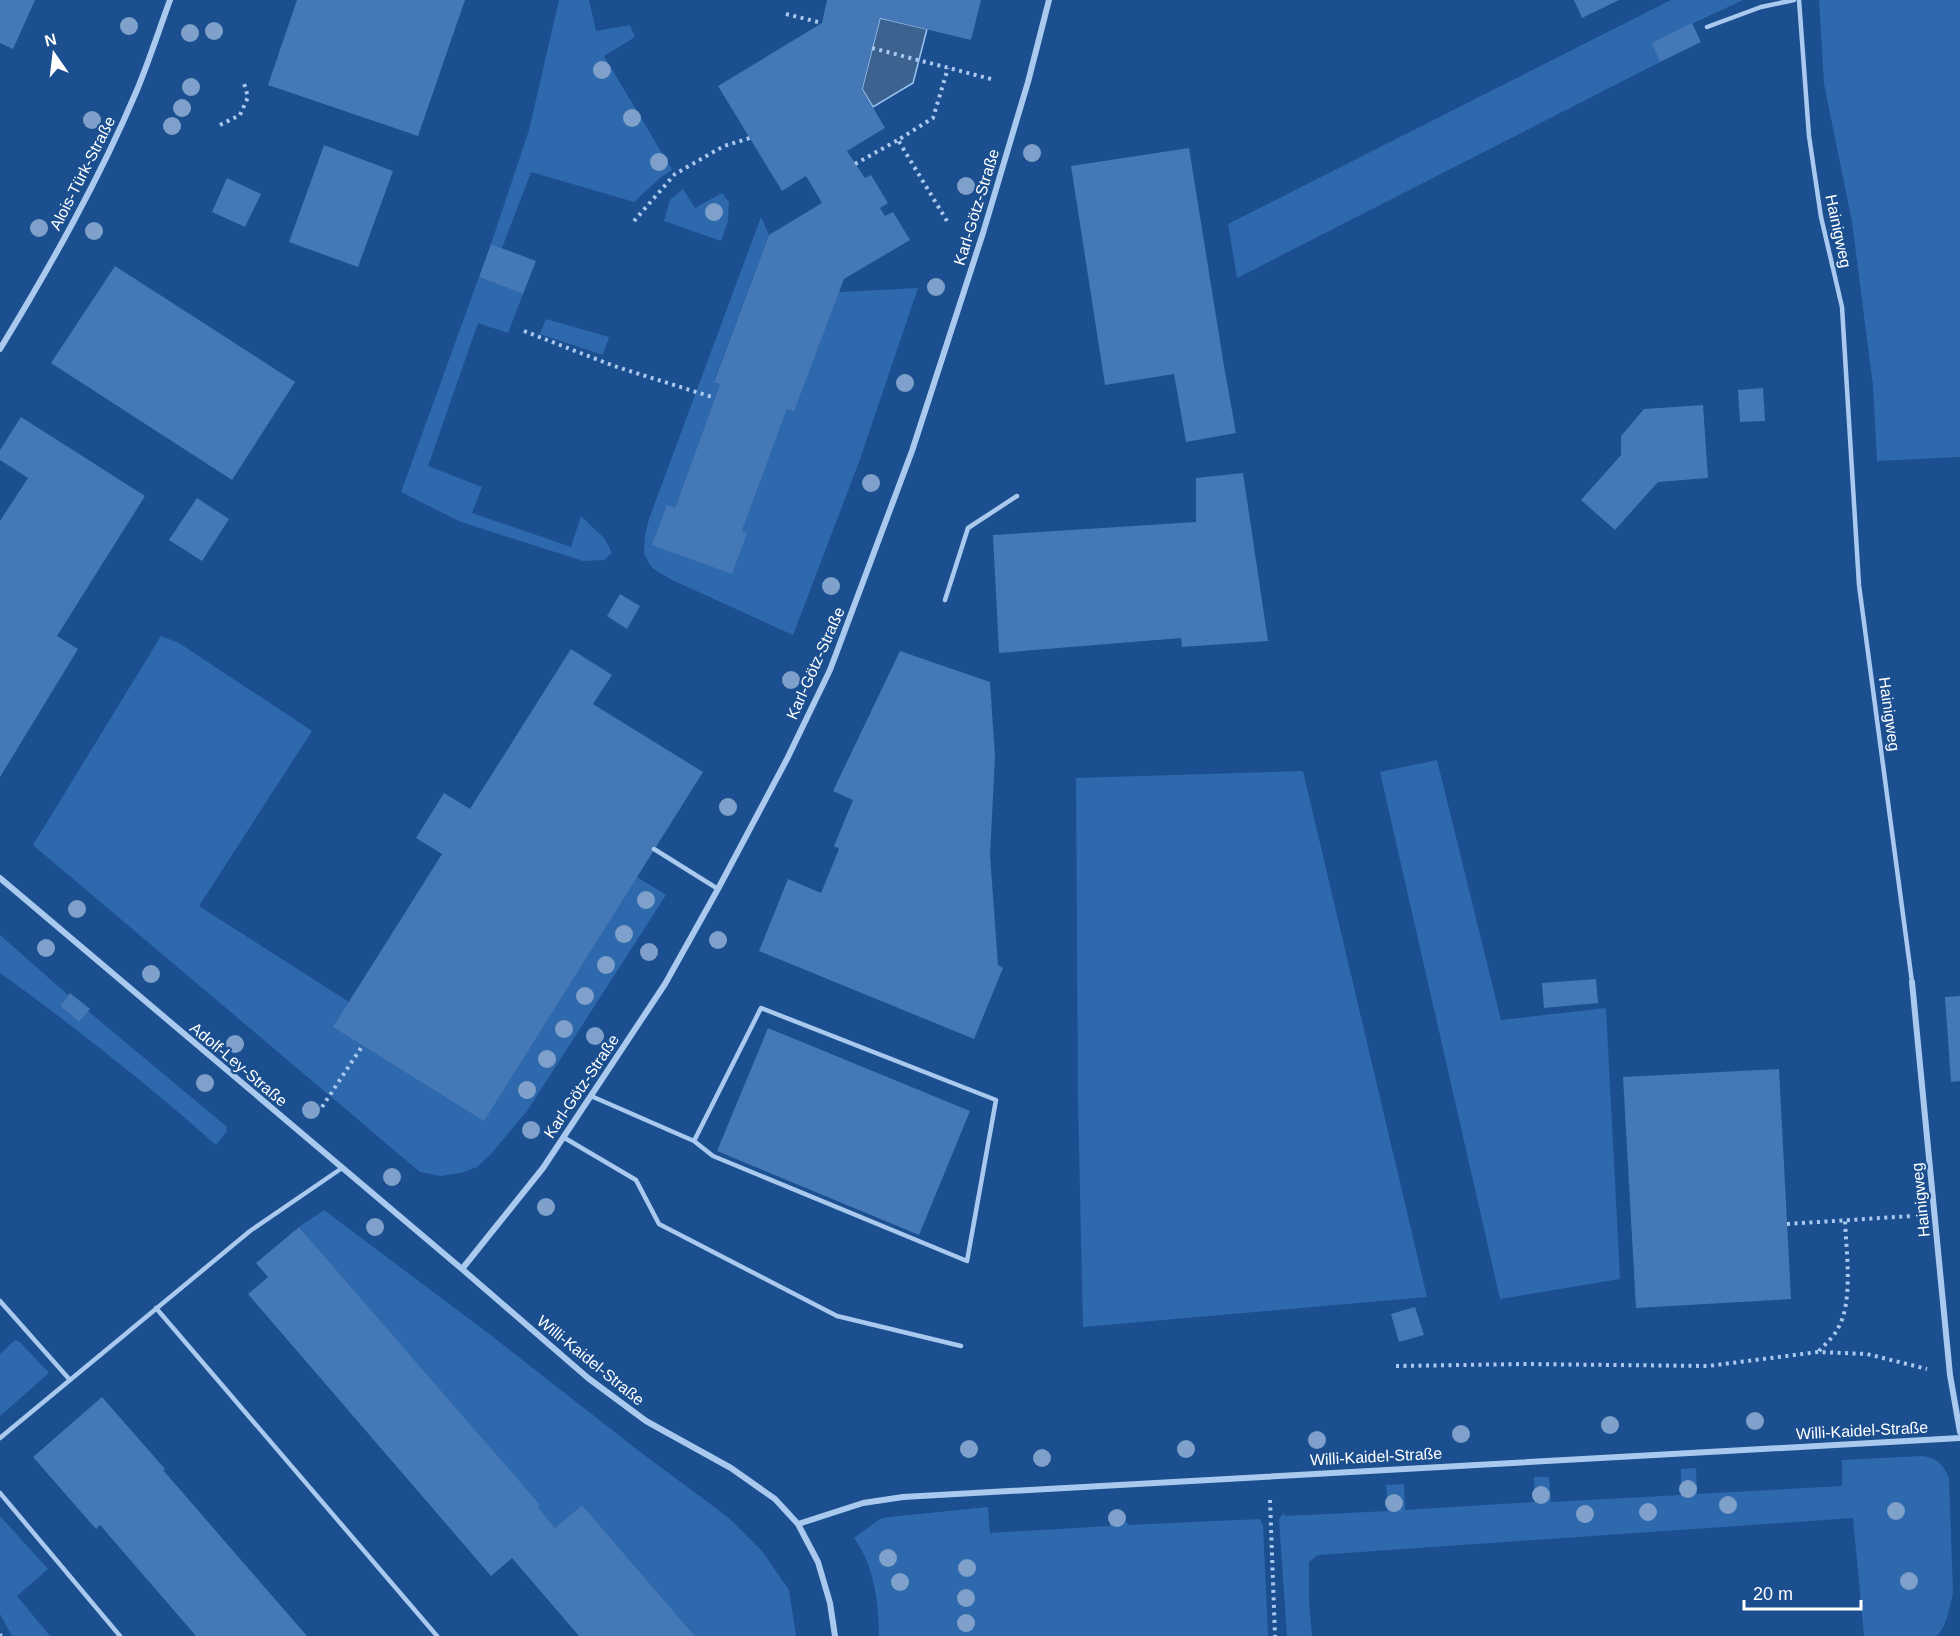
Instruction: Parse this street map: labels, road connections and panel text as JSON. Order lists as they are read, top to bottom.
{
  "streets": {
    "street": [
      "Alois-Türk-Straße",
      "Karl-Götz-Straße",
      "Hainigweg",
      "Adolf-Ley-Straße",
      "Willi-Kaidel-Straße"
    ]
  },
  "crossings": [
    ["Karl-Götz-Straße", "Adolf-Ley-Straße"],
    ["Karl-Götz-Straße", "Willi-Kaidel-Straße"],
    ["Adolf-Ley-Straße", "Willi-Kaidel-Straße"]
  ],
  "scale_bar": "20 m",
  "north": "top"
}
